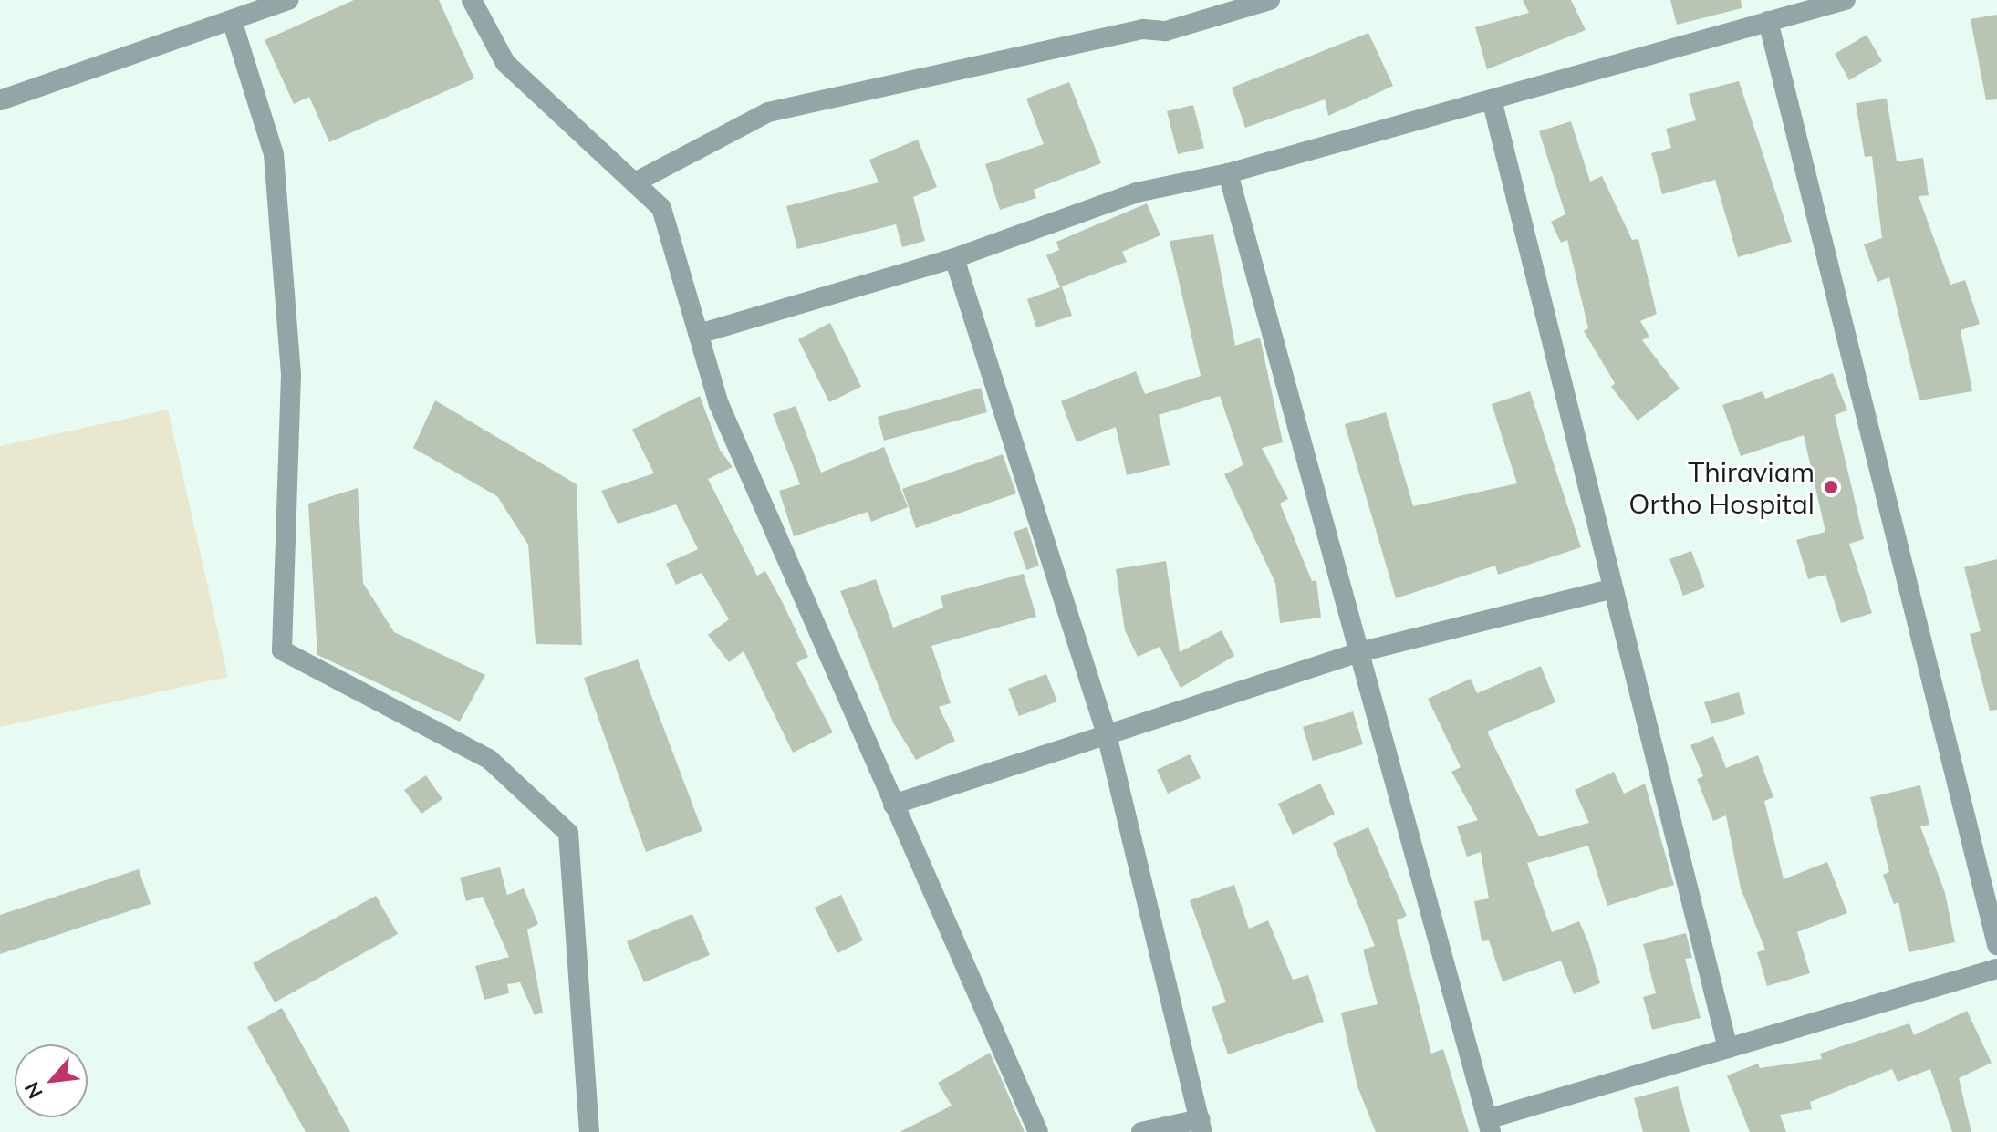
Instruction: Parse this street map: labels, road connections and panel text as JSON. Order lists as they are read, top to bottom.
{
  "places": ["Thiraviam Ortho Hospital"],
  "north": "bottom left"
}
